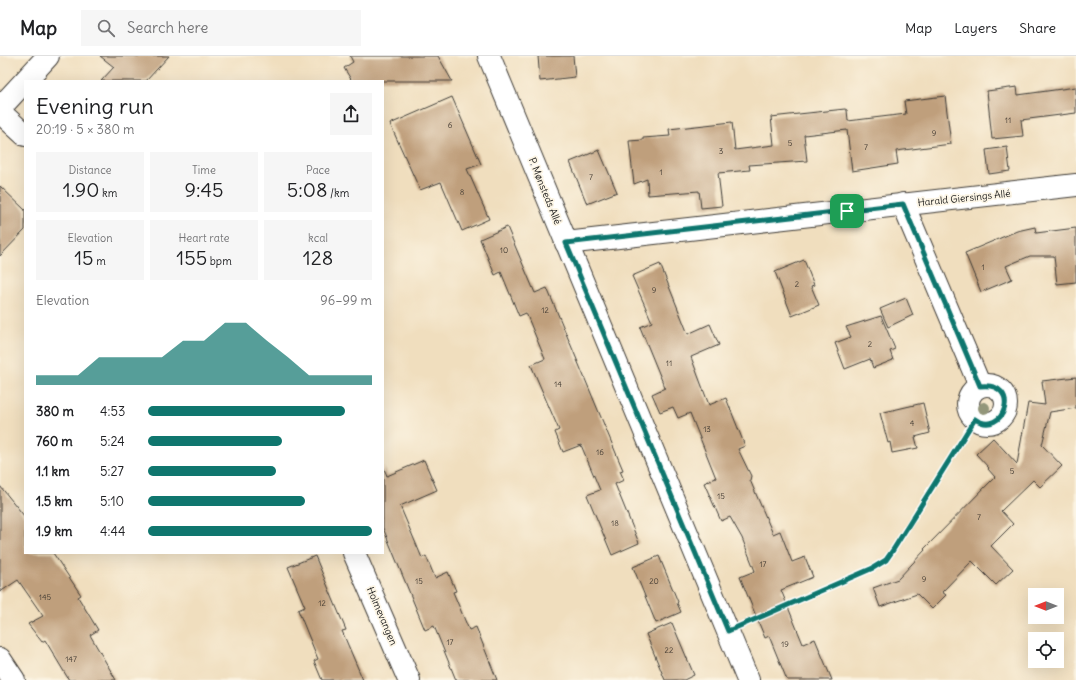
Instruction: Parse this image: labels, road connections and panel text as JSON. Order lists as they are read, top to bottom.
{
  "streets": {
    "street": ["P. Mønsteds Allé", "Harald Giersings Allé", "Holmevangen"]
  },
  "crossings": [
    ["P. Mønsteds Allé", "Harald Giersings Allé"]
  ],
  "house_numbers": [
    "11",
    "6",
    "9",
    "5",
    "7",
    "3",
    "1",
    "7",
    "8",
    "10",
    "1",
    "2",
    "9",
    "12",
    "2",
    "11",
    "14",
    "4",
    "13",
    "16",
    "5",
    "15",
    "7",
    "18",
    "17",
    "9",
    "15",
    "20",
    "145",
    "12",
    "17",
    "19",
    "22",
    "147"
  ],
  "north": "left",
  "page": {
    "header": "Map",
    "search": "Search here",
    "nav": ["Map", "Layers", "Share"],
    "heading": ["Evening run", "20:19 · 5 × 380 m"],
    "stats": [
      ["Distance", "1.90 km"],
      ["Time", "9:45"],
      ["Pace", "5:08 /km"],
      ["Elevation", "15 m"],
      ["Heart rate", "155 bpm"],
      ["kcal", "128"]
    ],
    "chart": ["Elevation", "96–99 m"],
    "list": [
      {
        "name": "380 m",
        "note": "4:53"
      },
      {
        "name": "760 m",
        "note": "5:24"
      },
      {
        "name": "1.1 km",
        "note": "5:27"
      },
      {
        "name": "1.5 km",
        "note": "5:10"
      },
      {
        "name": "1.9 km",
        "note": "4:44"
      }
    ]
  }
}
